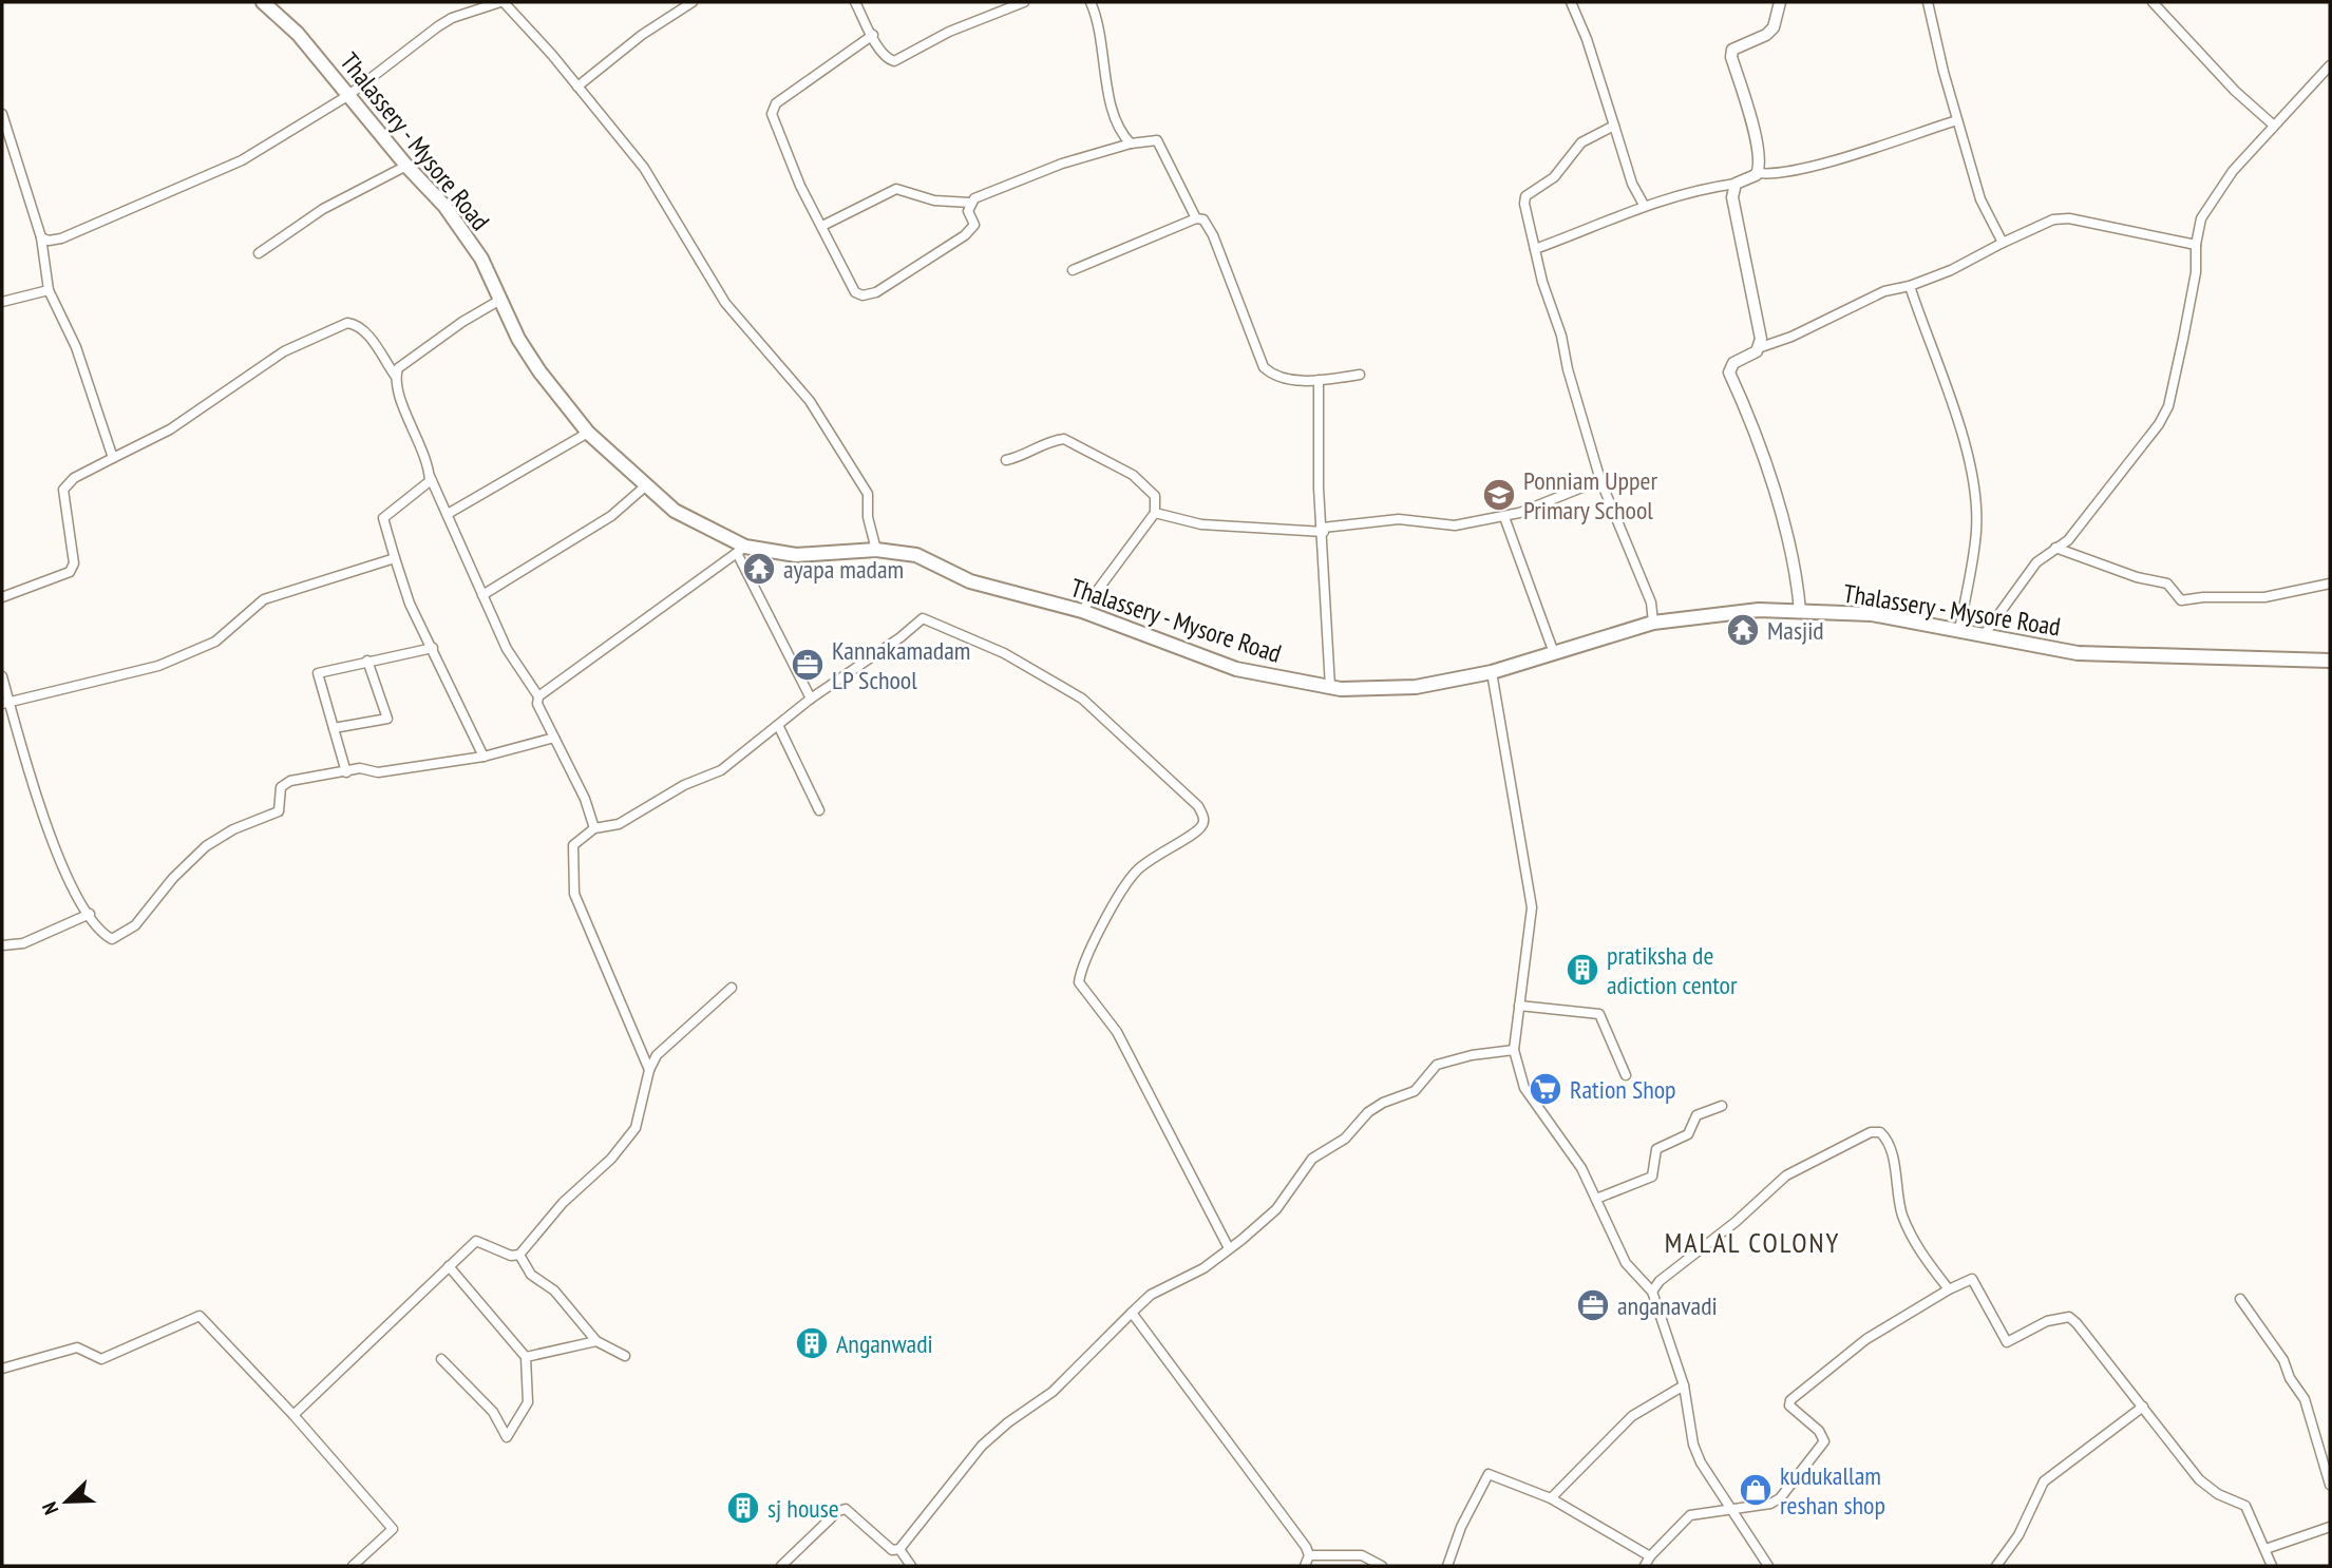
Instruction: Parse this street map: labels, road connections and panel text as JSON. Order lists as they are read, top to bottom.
{
  "streets": {
    "main road": ["Thalassery - Mysore Road"]
  },
  "districts": ["MALAL COLONY"],
  "places": {
    "school or university": ["Ponniam Upper Primary School"],
    "temple": ["ayapa madam", "Masjid"],
    "office": ["Kannakamadam LP School", "anganavadi"],
    "building": ["pratiksha de adiction centor", "Anganwadi", "sj house"],
    "supermarket": ["Ration Shop"],
    "shop": ["kudukallam reshan shop"]
  },
  "north": "bottom left"
}
